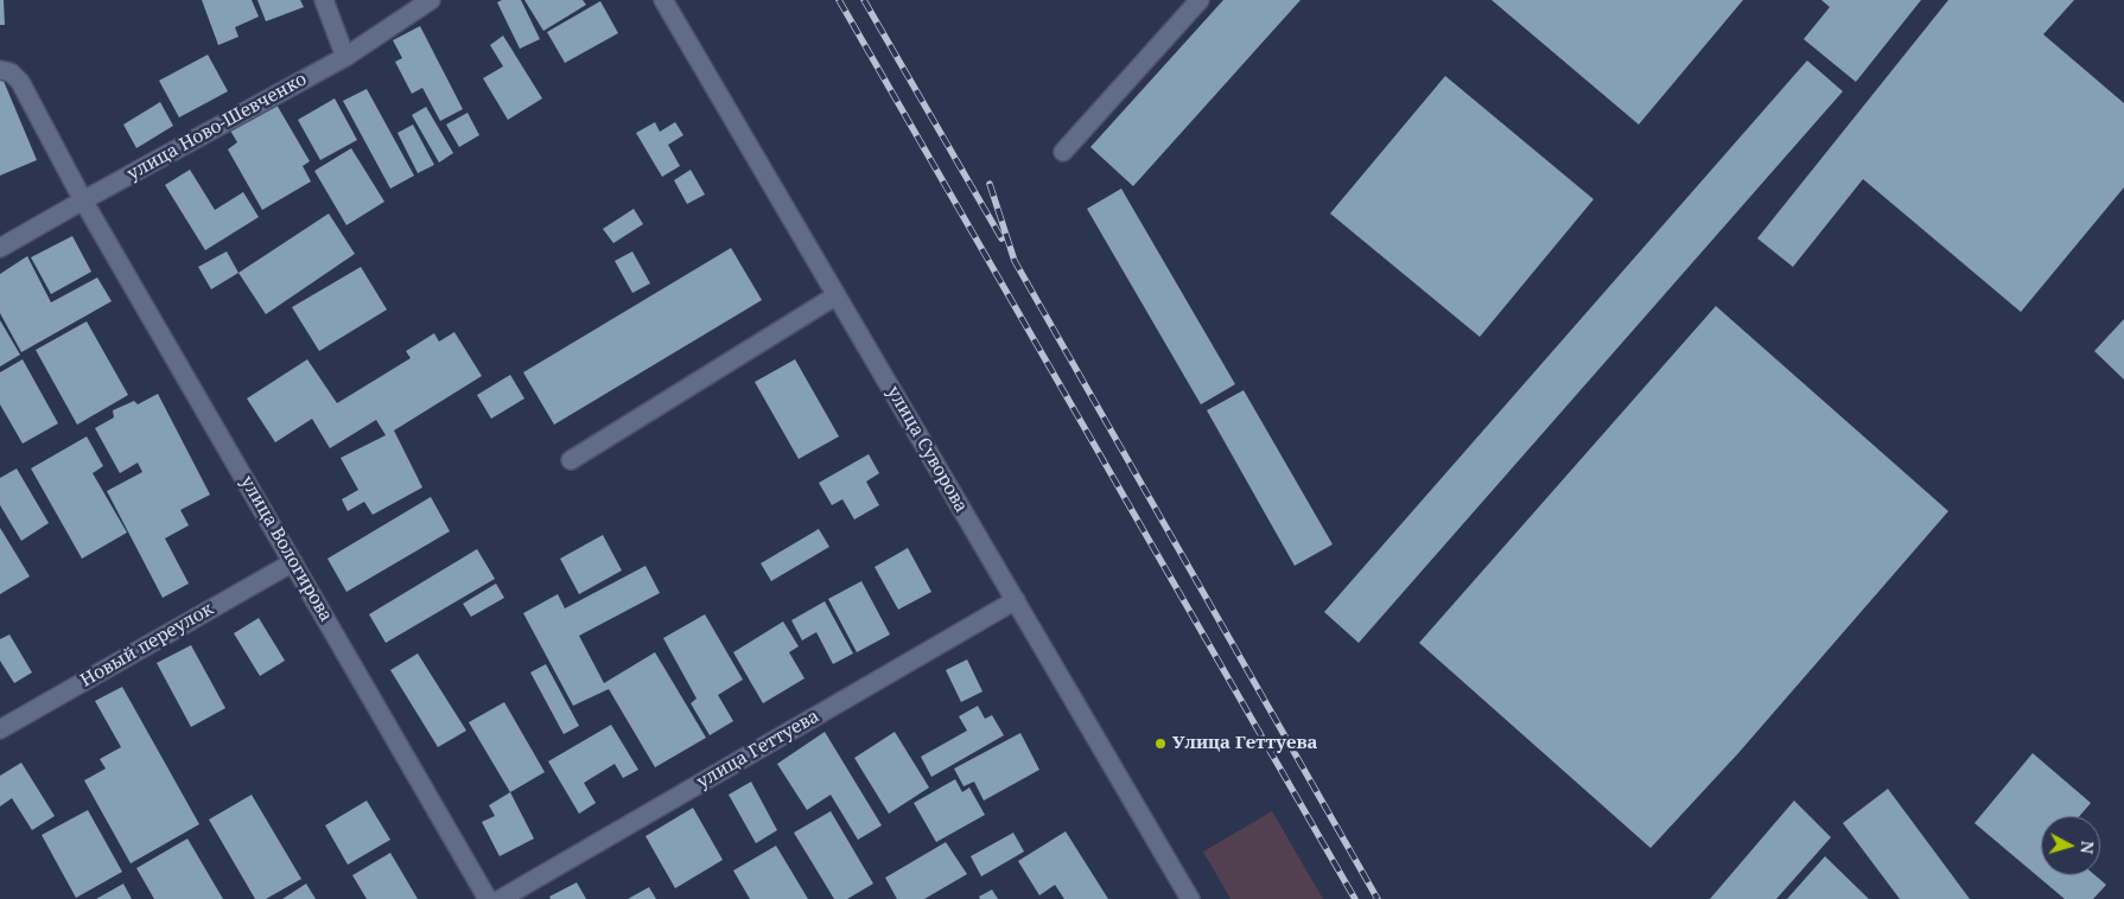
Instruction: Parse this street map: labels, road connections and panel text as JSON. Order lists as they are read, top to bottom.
{
  "streets": {
    "street": [
      "улица Ново-Шевченко",
      "улица Суворова",
      "улица Вологирова",
      "Новый переулок",
      "улица Геттуева"
    ]
  },
  "crossings": [
    ["улица Ново-Шевченко", "улица Вологирова"],
    ["улица Суворова", "улица Геттуева"],
    ["улица Вологирова", "Новый переулок"]
  ],
  "places": ["Улица Геттуева"],
  "north": "right"
}
